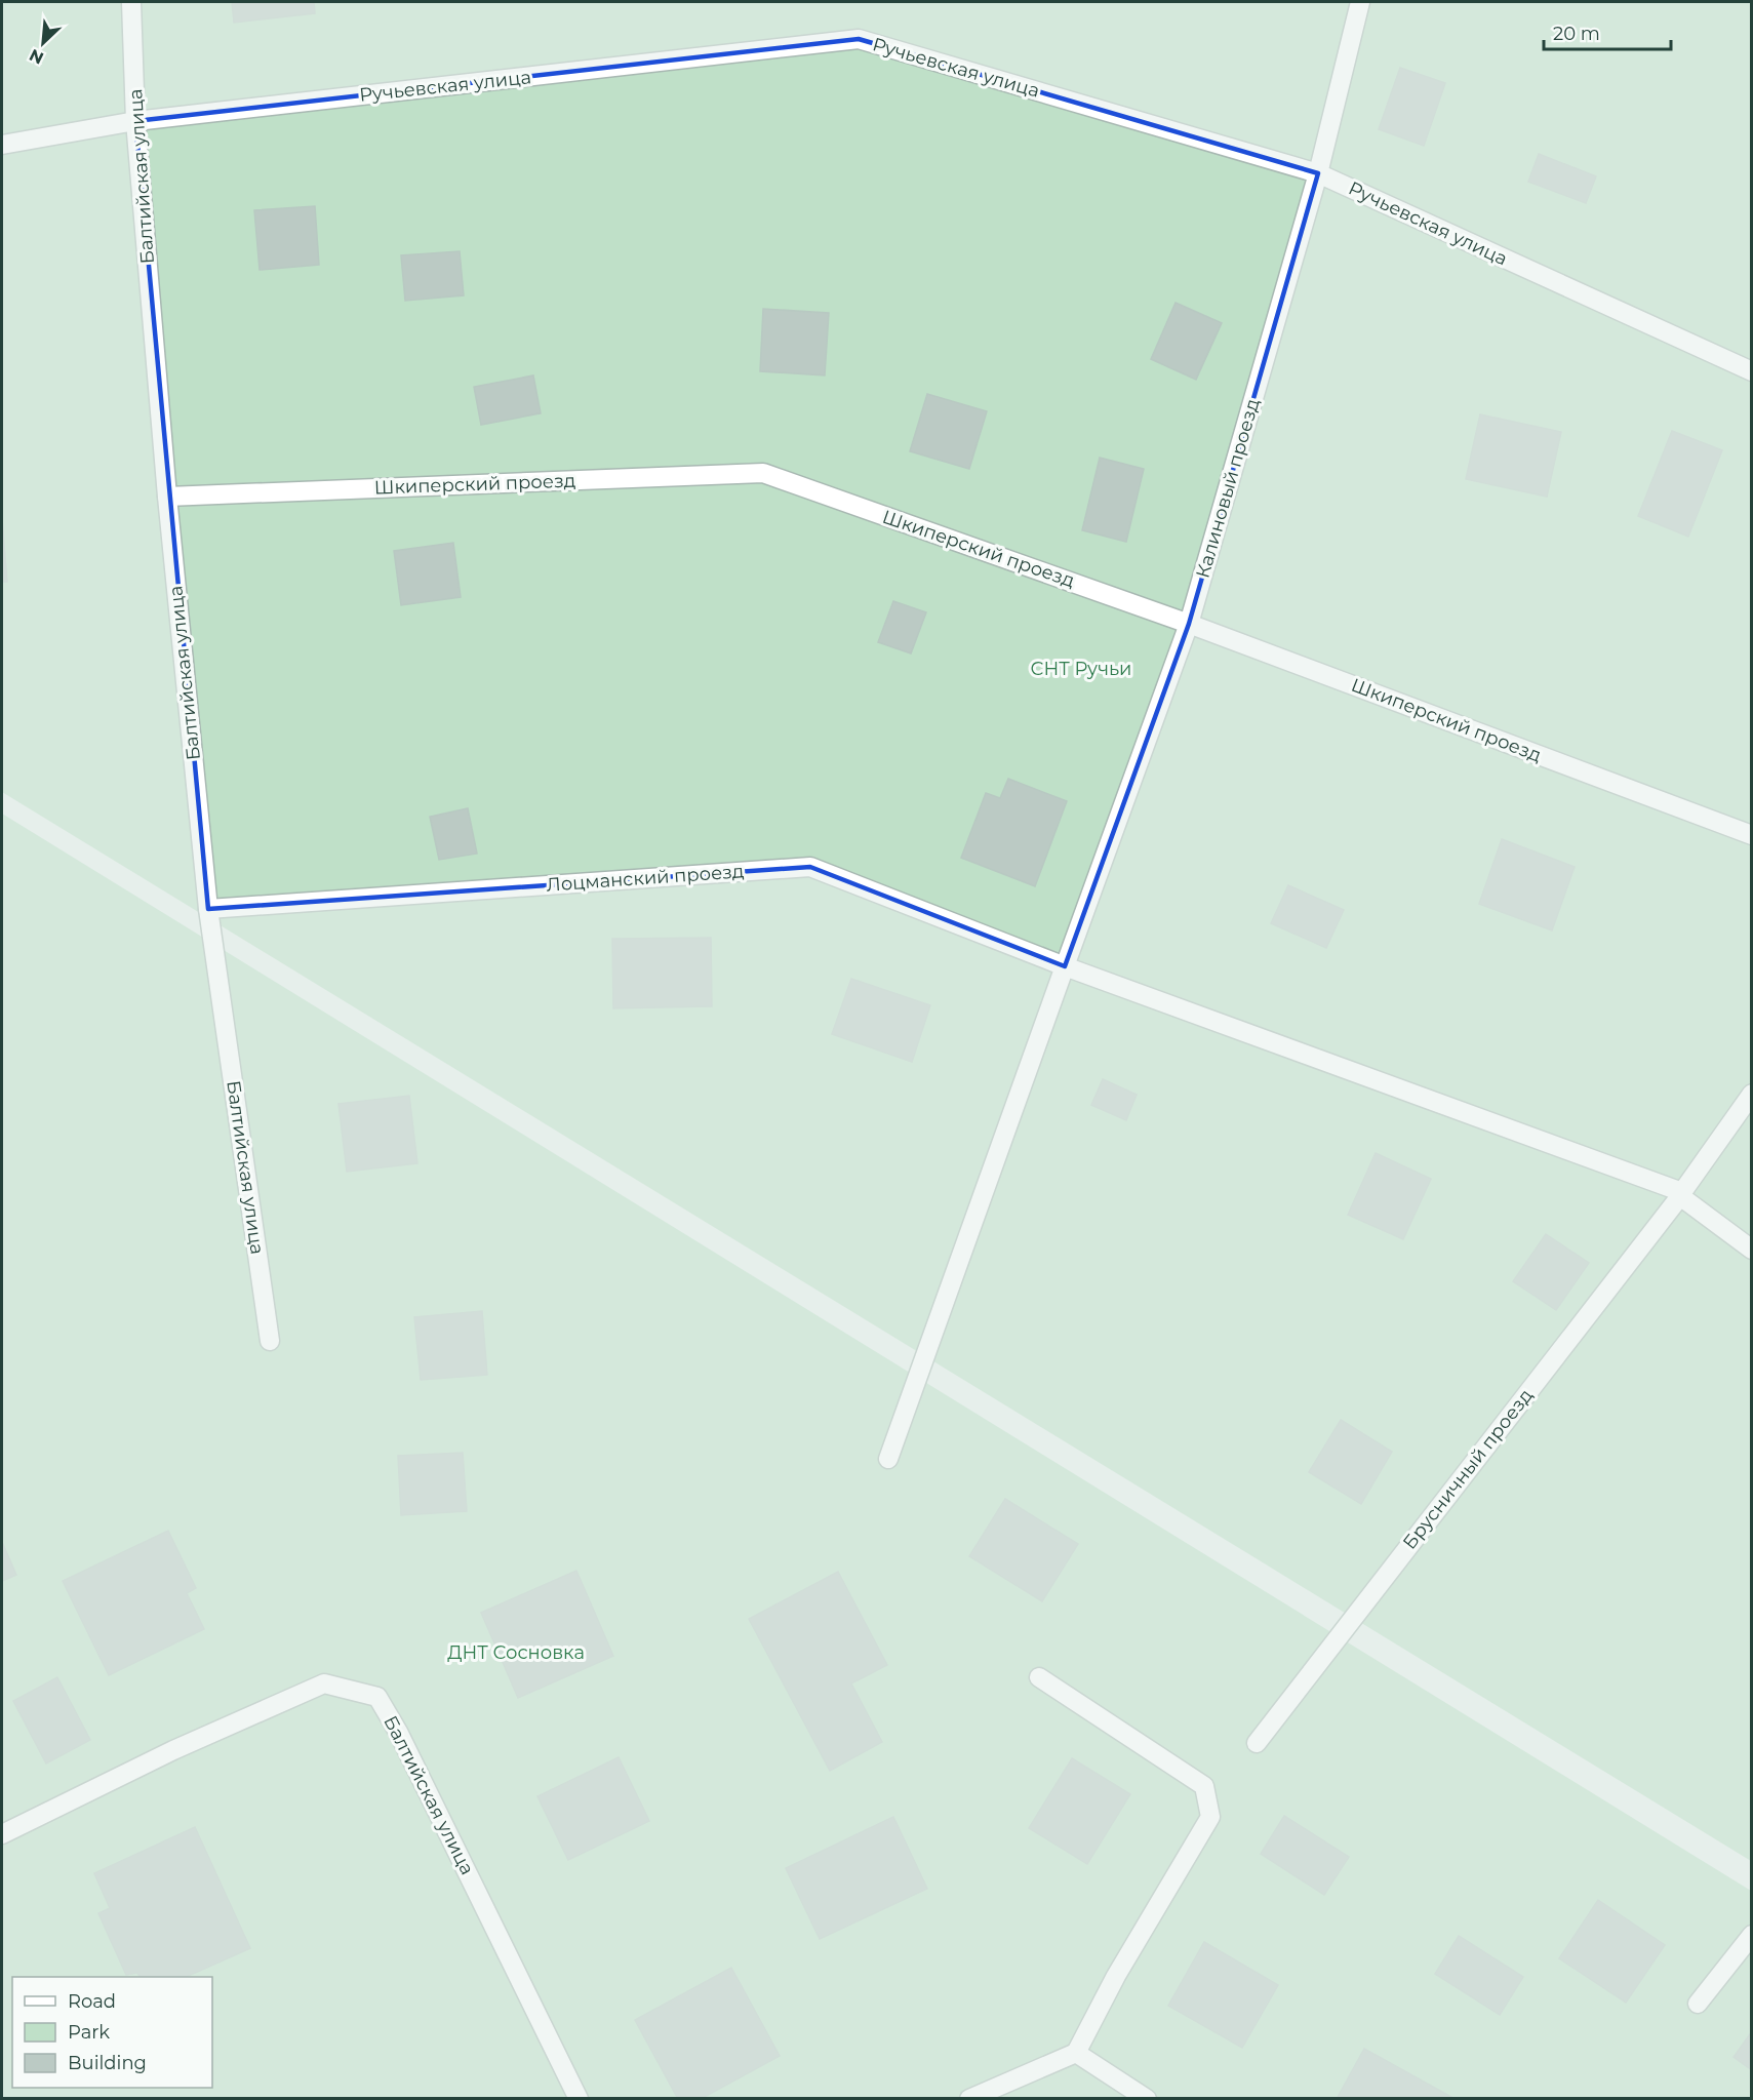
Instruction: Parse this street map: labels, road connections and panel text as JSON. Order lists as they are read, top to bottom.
{
  "streets": {
    "street": [
      "Ручьевская улица",
      "Балтийская улица",
      "Шкиперский проезд",
      "Калиновый проезд",
      "Лоцманский проезд",
      "Брусничный проезд"
    ]
  },
  "crossings": [
    ["Ручьевская улица", "Балтийская улица"],
    ["Ручьевская улица", "Калиновый проезд"],
    ["Балтийская улица", "Шкиперский проезд"],
    ["Балтийская улица", "Лоцманский проезд"],
    ["Шкиперский проезд", "Калиновый проезд"],
    ["Калиновый проезд", "Лоцманский проезд"],
    ["Лоцманский проезд", "Брусничный проезд"]
  ],
  "parks": ["СНТ Ручьи", "ДНТ Сосновка"],
  "legend": ["Road", "Park", "Building"],
  "scale_bar": "20 m",
  "north": "bottom left"
}
